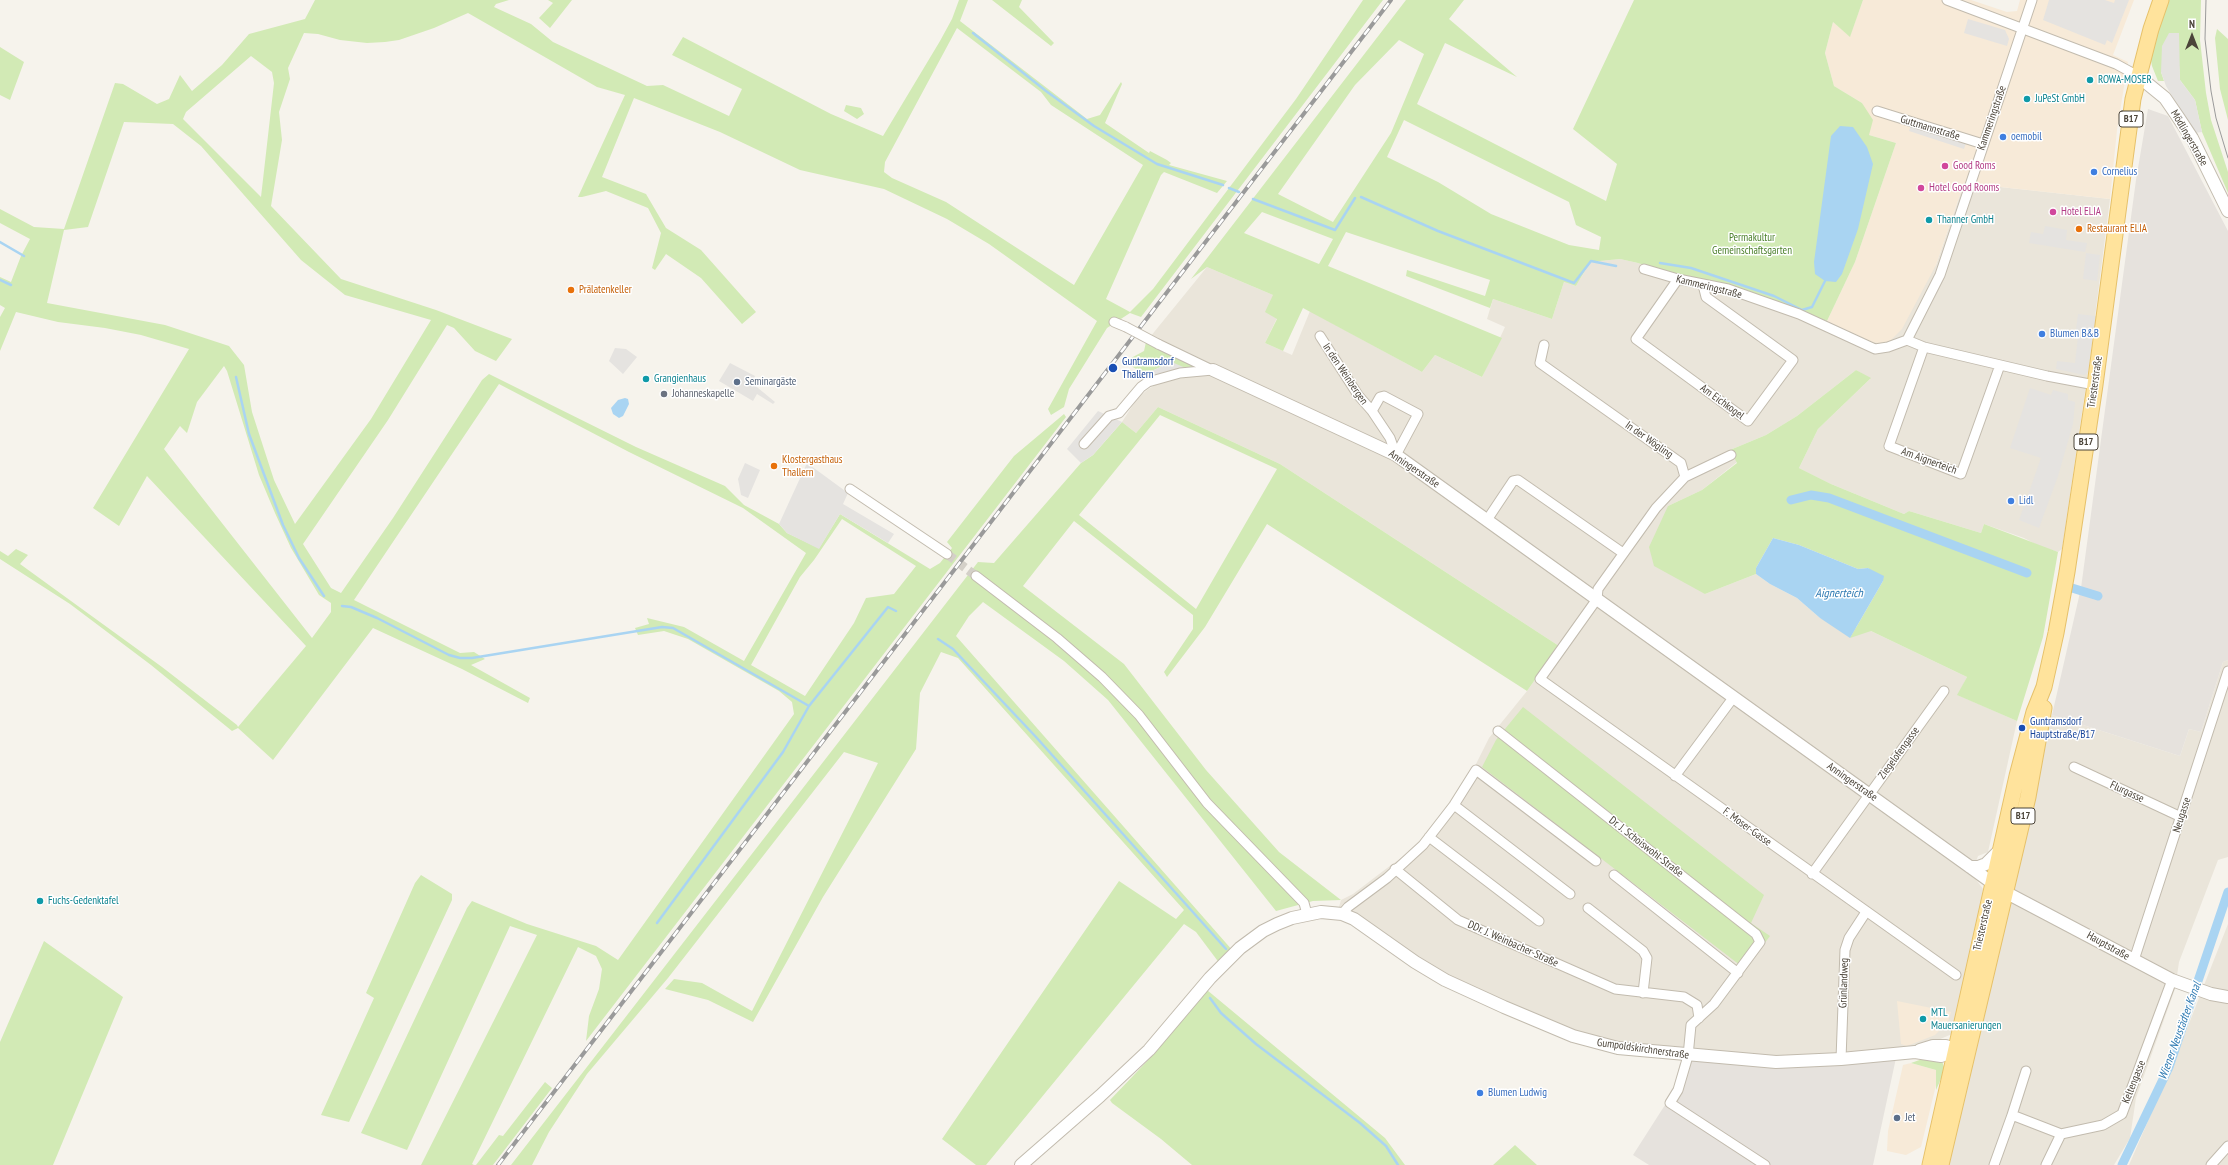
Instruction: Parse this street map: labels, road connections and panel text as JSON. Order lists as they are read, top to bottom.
{
  "streets": {
    "main road": ["B17", "Triesterstraße"],
    "street": [
      "Kammeringstraße",
      "Guttmannstraße",
      "Mödlingerstraße",
      "In den Weinbergen",
      "Am Eichkogel",
      "In der Wögling",
      "Am Aignerteich",
      "Anningerstraße",
      "Ziegelofengasse",
      "Flurgasse",
      "Neugasse",
      "F. Moser-Gasse",
      "Dr. J. Schoiswohl-Straße",
      "DDr. J. Weinbacher-Straße",
      "Hauptstraße",
      "Grünlandweg",
      "Gumpoldskirchnerstraße",
      "Keltengasse"
    ]
  },
  "crossings": [
    ["Kammeringstraße", "Guttmannstraße"],
    ["Kammeringstraße", "Am Eichkogel"],
    ["B17", "Mödlingerstraße"],
    ["B17", "Triesterstraße"],
    ["Mödlingerstraße", "Triesterstraße"],
    ["In den Weinbergen", "Anningerstraße"],
    ["Triesterstraße", "Anningerstraße"],
    ["Triesterstraße", "Hauptstraße"],
    ["Triesterstraße", "Gumpoldskirchnerstraße"],
    ["Anningerstraße", "Ziegelofengasse"],
    ["Anningerstraße", "F. Moser-Gasse"],
    ["Anningerstraße", "Hauptstraße"],
    ["Ziegelofengasse", "F. Moser-Gasse"],
    ["Flurgasse", "Neugasse"],
    ["Neugasse", "Hauptstraße"],
    ["F. Moser-Gasse", "Grünlandweg"],
    ["Dr. J. Schoiswohl-Straße", "DDr. J. Weinbacher-Straße"],
    ["Dr. J. Schoiswohl-Straße", "Gumpoldskirchnerstraße"],
    ["Hauptstraße", "Keltengasse"],
    ["Grünlandweg", "Gumpoldskirchnerstraße"]
  ],
  "water": ["Aignerteich", "Wiener Neustädter Kanal"],
  "parks": ["Permakultur Gemeinschaftsgarten"],
  "places": [
    "ROWA-MOSER",
    "JuPeSt GmbH",
    "oemobil",
    "Good Roms",
    "Cornelius",
    "Hotel Good Rooms",
    "Hotel ELIA",
    "Thanner GmbH",
    "Restaurant ELIA",
    "Prälatenkeller",
    "Blumen B&B",
    "Guntramsdorf Thallern",
    "Grangienhaus",
    "Seminargäste",
    "Johanneskapelle",
    "Klostergasthaus Thallern",
    "Lidl",
    "Guntramsdorf Hauptstraße/B17",
    "Fuchs-Gedenktafel",
    "MTL Mauersanierungen",
    "Blumen Ludwig",
    "Jet"
  ],
  "north": "top"
}
